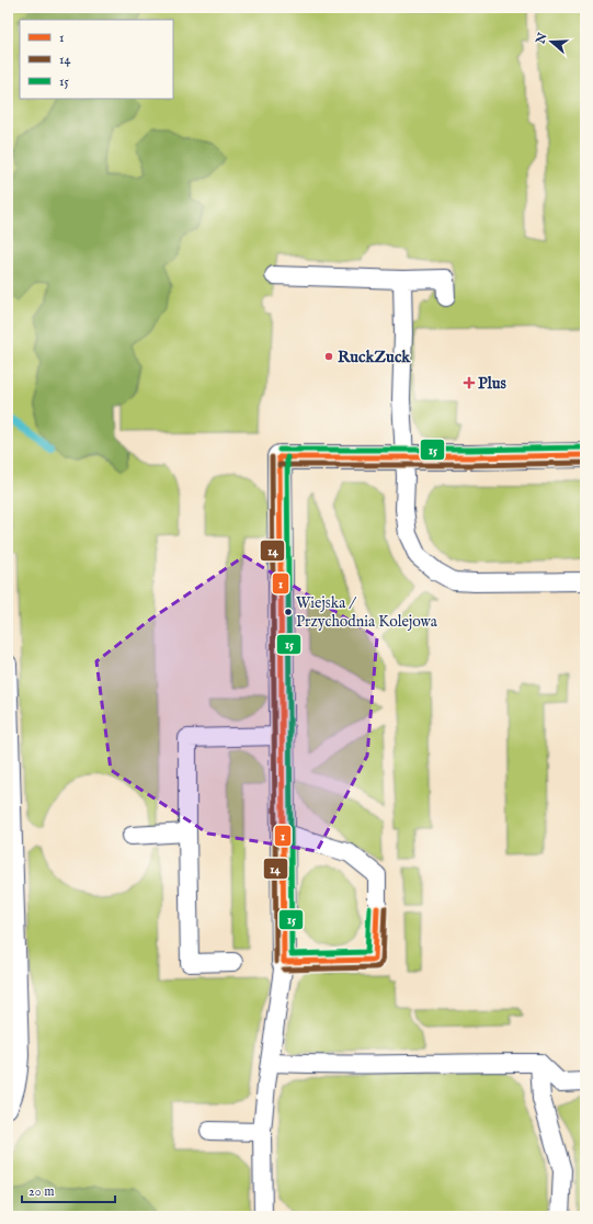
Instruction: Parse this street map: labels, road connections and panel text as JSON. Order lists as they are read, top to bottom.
{
  "places": {
    "other": ["RuckZuck", "Wiejska / Przychodnia Kolejowa"],
    "health": ["Plus"]
  },
  "lines": ["transit line 15", "transit line 1", "transit line 14"],
  "legend": ["1", "14", "15"],
  "scale_bar": "20 m",
  "north": "left"
}
